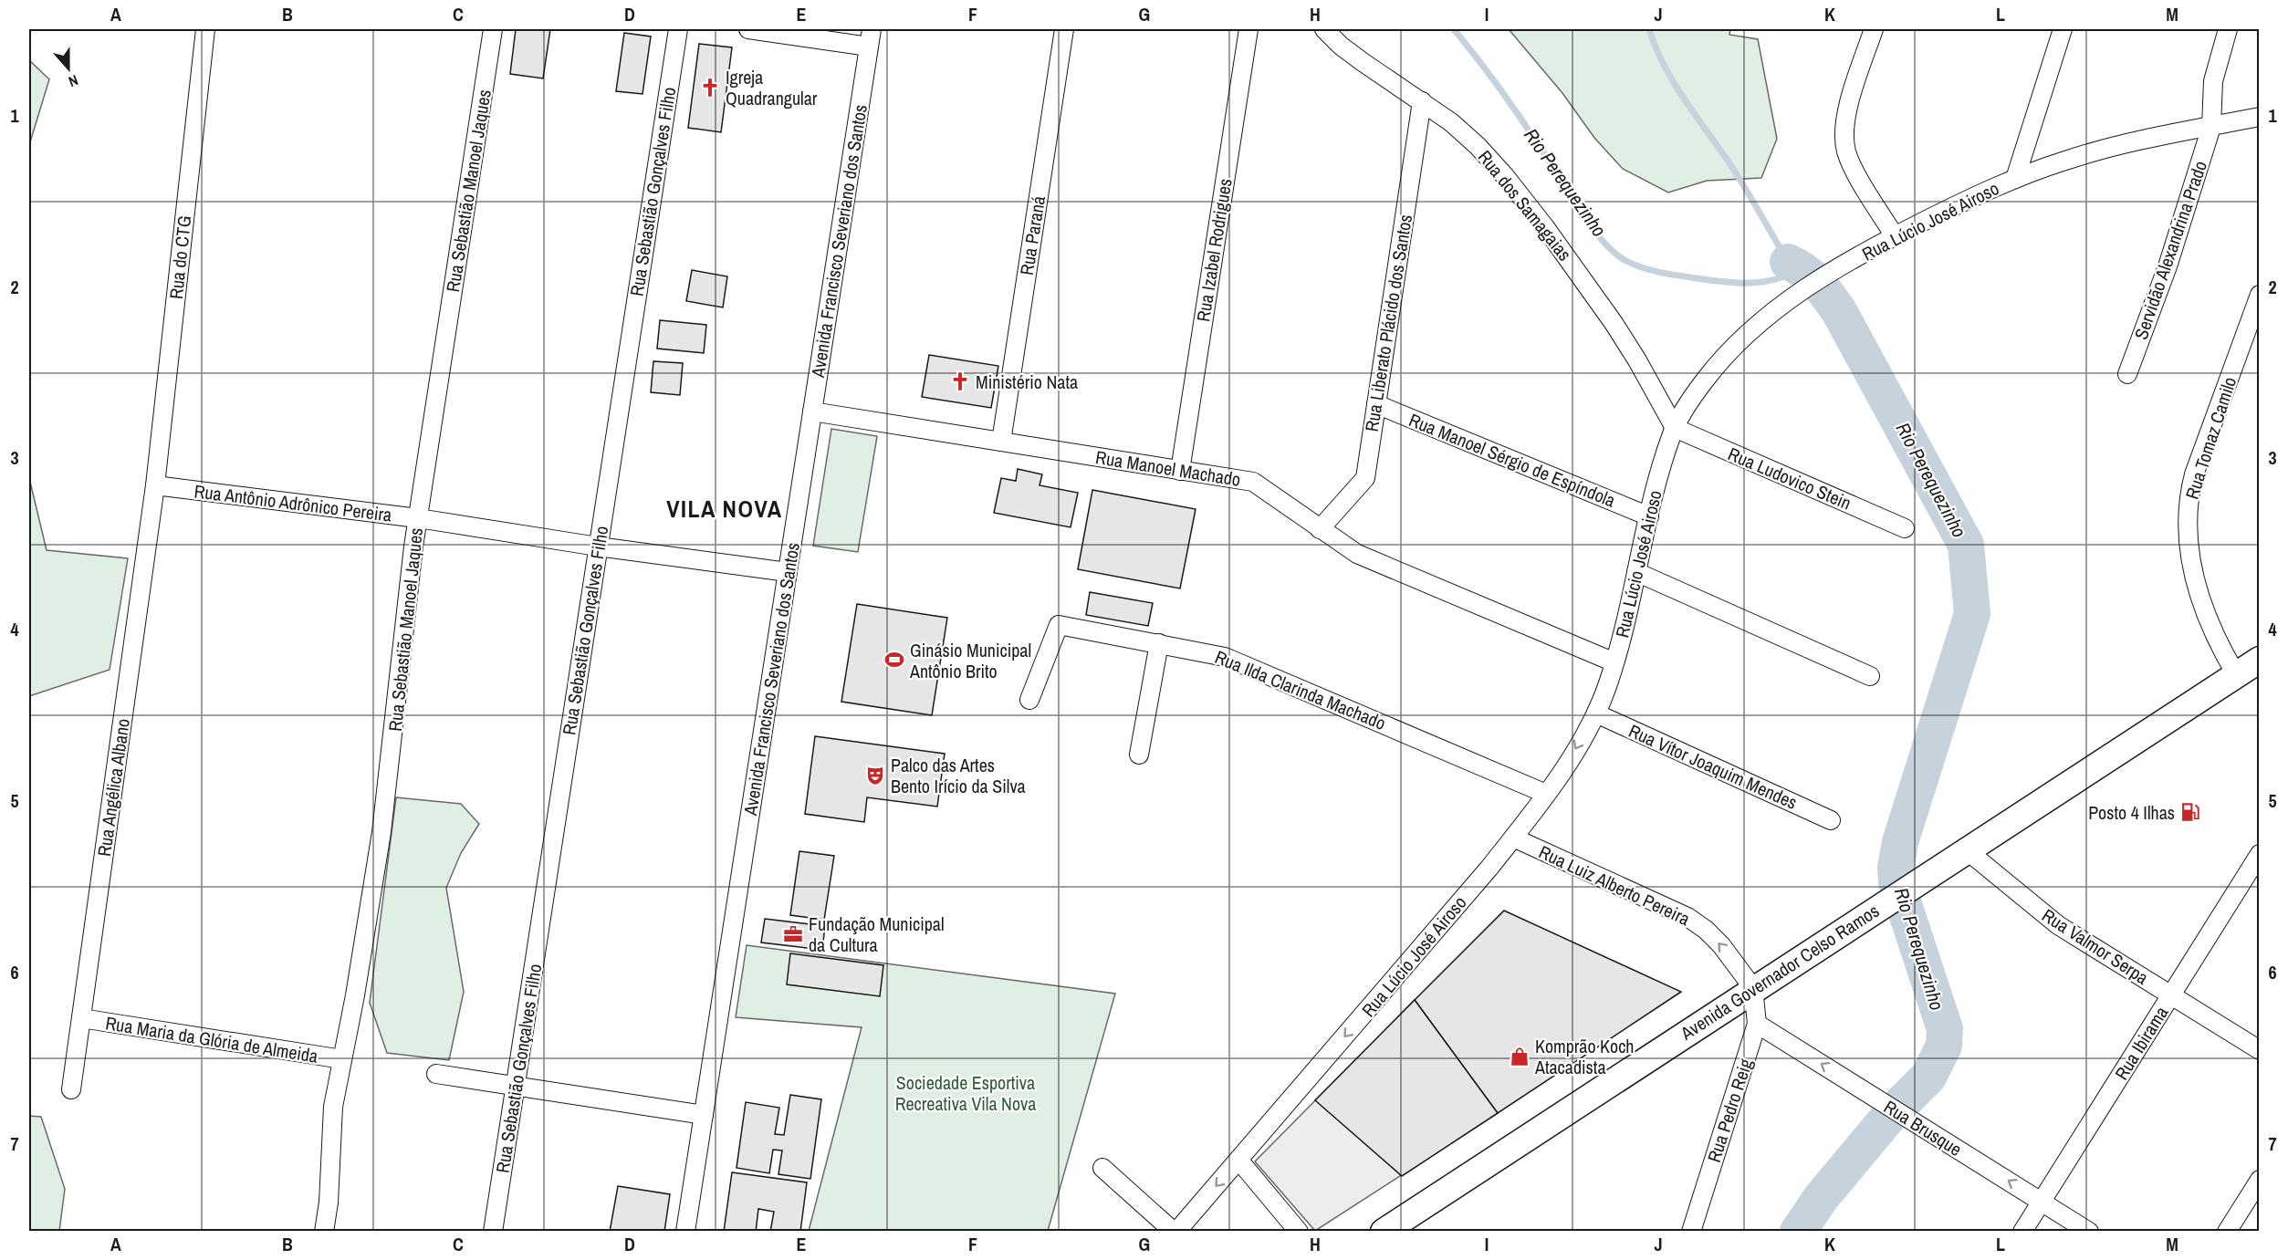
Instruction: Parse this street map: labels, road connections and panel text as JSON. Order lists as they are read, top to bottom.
{
  "streets": {
    "main road": ["Avenida Governador Celso Ramos"],
    "street": [
      "Rua Sebastião Manoel Jaques",
      "Rua Sebastião Gonçalves Filho",
      "Rua dos Samagaias",
      "Rua Lúcio José Airoso",
      "Rua Paraná",
      "Avenida Francisco Severiano dos Santos",
      "Rua Izabel Rodrigues",
      "Servidão Alexandrina Prado",
      "Rua do CTG",
      "Rua Liberato Plácido dos Santos",
      "Rua Tomaz Camilo",
      "Rua Manoel Sérgio de Espíndola",
      "Rua Manoel Machado",
      "Rua Ludovico Stein",
      "Rua Antônio Adrônico Pereira",
      "Rua Ilda Clarinda Machado",
      "Rua Vítor Joaquim Mendes",
      "Rua Angélica Albano",
      "Rua Luiz Alberto Pereira",
      "Rua Valmor Serpa",
      "Rua Maria da Glória de Almeida",
      "Rua Ibirama",
      "Rua Pedro Reig",
      "Rua Brusque"
    ]
  },
  "crossings": [
    ["Rua Sebastião Manoel Jaques", "Rua Antônio Adrônico Pereira"],
    ["Rua Sebastião Manoel Jaques", "Rua Maria da Glória de Almeida"],
    ["Rua Sebastião Gonçalves Filho", "Rua Antônio Adrônico Pereira"],
    ["Rua dos Samagaias", "Rua Lúcio José Airoso"],
    ["Rua dos Samagaias", "Rua Liberato Plácido dos Santos"],
    ["Rua dos Samagaias", "Rua Ludovico Stein"],
    ["Rua Lúcio José Airoso", "Servidão Alexandrina Prado"],
    ["Rua Lúcio José Airoso", "Rua Manoel Sérgio de Espíndola"],
    ["Rua Lúcio José Airoso", "Rua Manoel Machado"],
    ["Rua Lúcio José Airoso", "Rua Ludovico Stein"],
    ["Rua Lúcio José Airoso", "Rua Ilda Clarinda Machado"],
    ["Rua Lúcio José Airoso", "Rua Vítor Joaquim Mendes"],
    ["Rua Lúcio José Airoso", "Rua Luiz Alberto Pereira"],
    ["Rua Paraná", "Rua Manoel Machado"],
    ["Avenida Francisco Severiano dos Santos", "Rua Manoel Machado"],
    ["Avenida Francisco Severiano dos Santos", "Rua Antônio Adrônico Pereira"],
    ["Rua Izabel Rodrigues", "Rua Manoel Machado"],
    ["Rua do CTG", "Rua Antônio Adrônico Pereira"],
    ["Rua do CTG", "Rua Angélica Albano"],
    ["Rua Liberato Plácido dos Santos", "Rua Manoel Sérgio de Espíndola"],
    ["Rua Liberato Plácido dos Santos", "Rua Manoel Machado"],
    ["Rua Tomaz Camilo", "Avenida Governador Celso Ramos"],
    ["Rua Antônio Adrônico Pereira", "Rua Angélica Albano"],
    ["Rua Angélica Albano", "Rua Maria da Glória de Almeida"],
    ["Rua Luiz Alberto Pereira", "Avenida Governador Celso Ramos"],
    ["Rua Luiz Alberto Pereira", "Rua Pedro Reig"],
    ["Rua Valmor Serpa", "Avenida Governador Celso Ramos"],
    ["Rua Valmor Serpa", "Rua Ibirama"],
    ["Avenida Governador Celso Ramos", "Rua Pedro Reig"],
    ["Rua Ibirama", "Rua Brusque"],
    ["Rua Pedro Reig", "Rua Brusque"]
  ],
  "one_way": ["Rua Lúcio José Airoso", "Rua Luiz Alberto Pereira", "Rua Brusque"],
  "districts": ["VILA NOVA"],
  "water": ["Rio Perequezinho"],
  "parks": ["Sociedade Esportiva Recreativa Vila Nova"],
  "places": {
    "church": ["Igreja Quadrangular", "Ministério Nata"],
    "sports": ["Ginásio Municipal Antônio Brito"],
    "theatre": ["Palco das Artes Bento Irício da Silva"],
    "fuel station": ["Posto 4 Ilhas"],
    "office": ["Fundação Municipal da Cultura"],
    "shop": ["Komprão Koch Atacadista"]
  },
  "north": "bottom",
  "grid": {
    "columns": [
      "A",
      "B",
      "C",
      "D",
      "E",
      "F",
      "G",
      "H",
      "I",
      "J",
      "K",
      "L",
      "M"
    ],
    "rows": [
      "1",
      "2",
      "3",
      "4",
      "5",
      "6",
      "7"
    ]
  }
}
